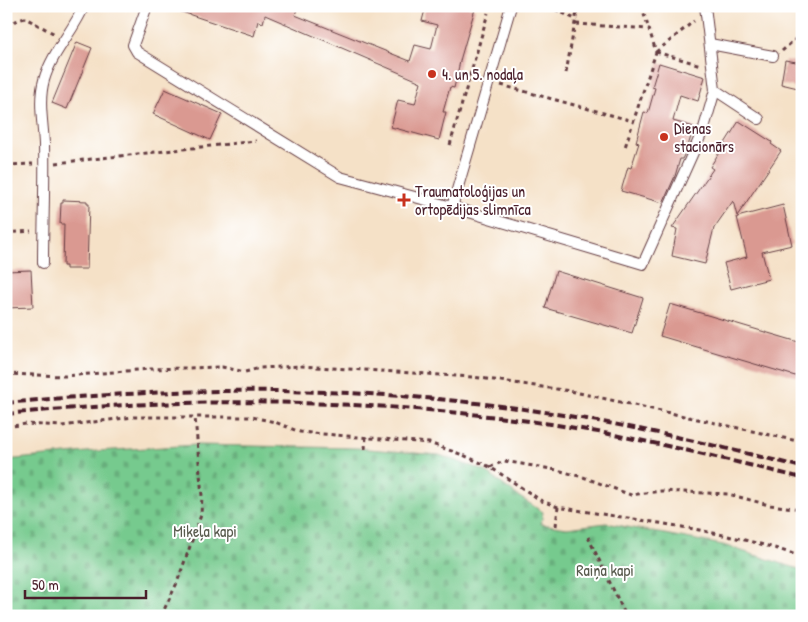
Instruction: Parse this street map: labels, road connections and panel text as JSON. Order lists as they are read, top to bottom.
{
  "parks": ["Miķeļa kapi", "Raiņa kapi"],
  "places": {
    "other": ["4. un 5. nodaļa", "Dienas stacionārs"],
    "health": ["Traumatoloģijas un ortopēdijas slimnīca"]
  },
  "scale_bar": "50 m"
}
